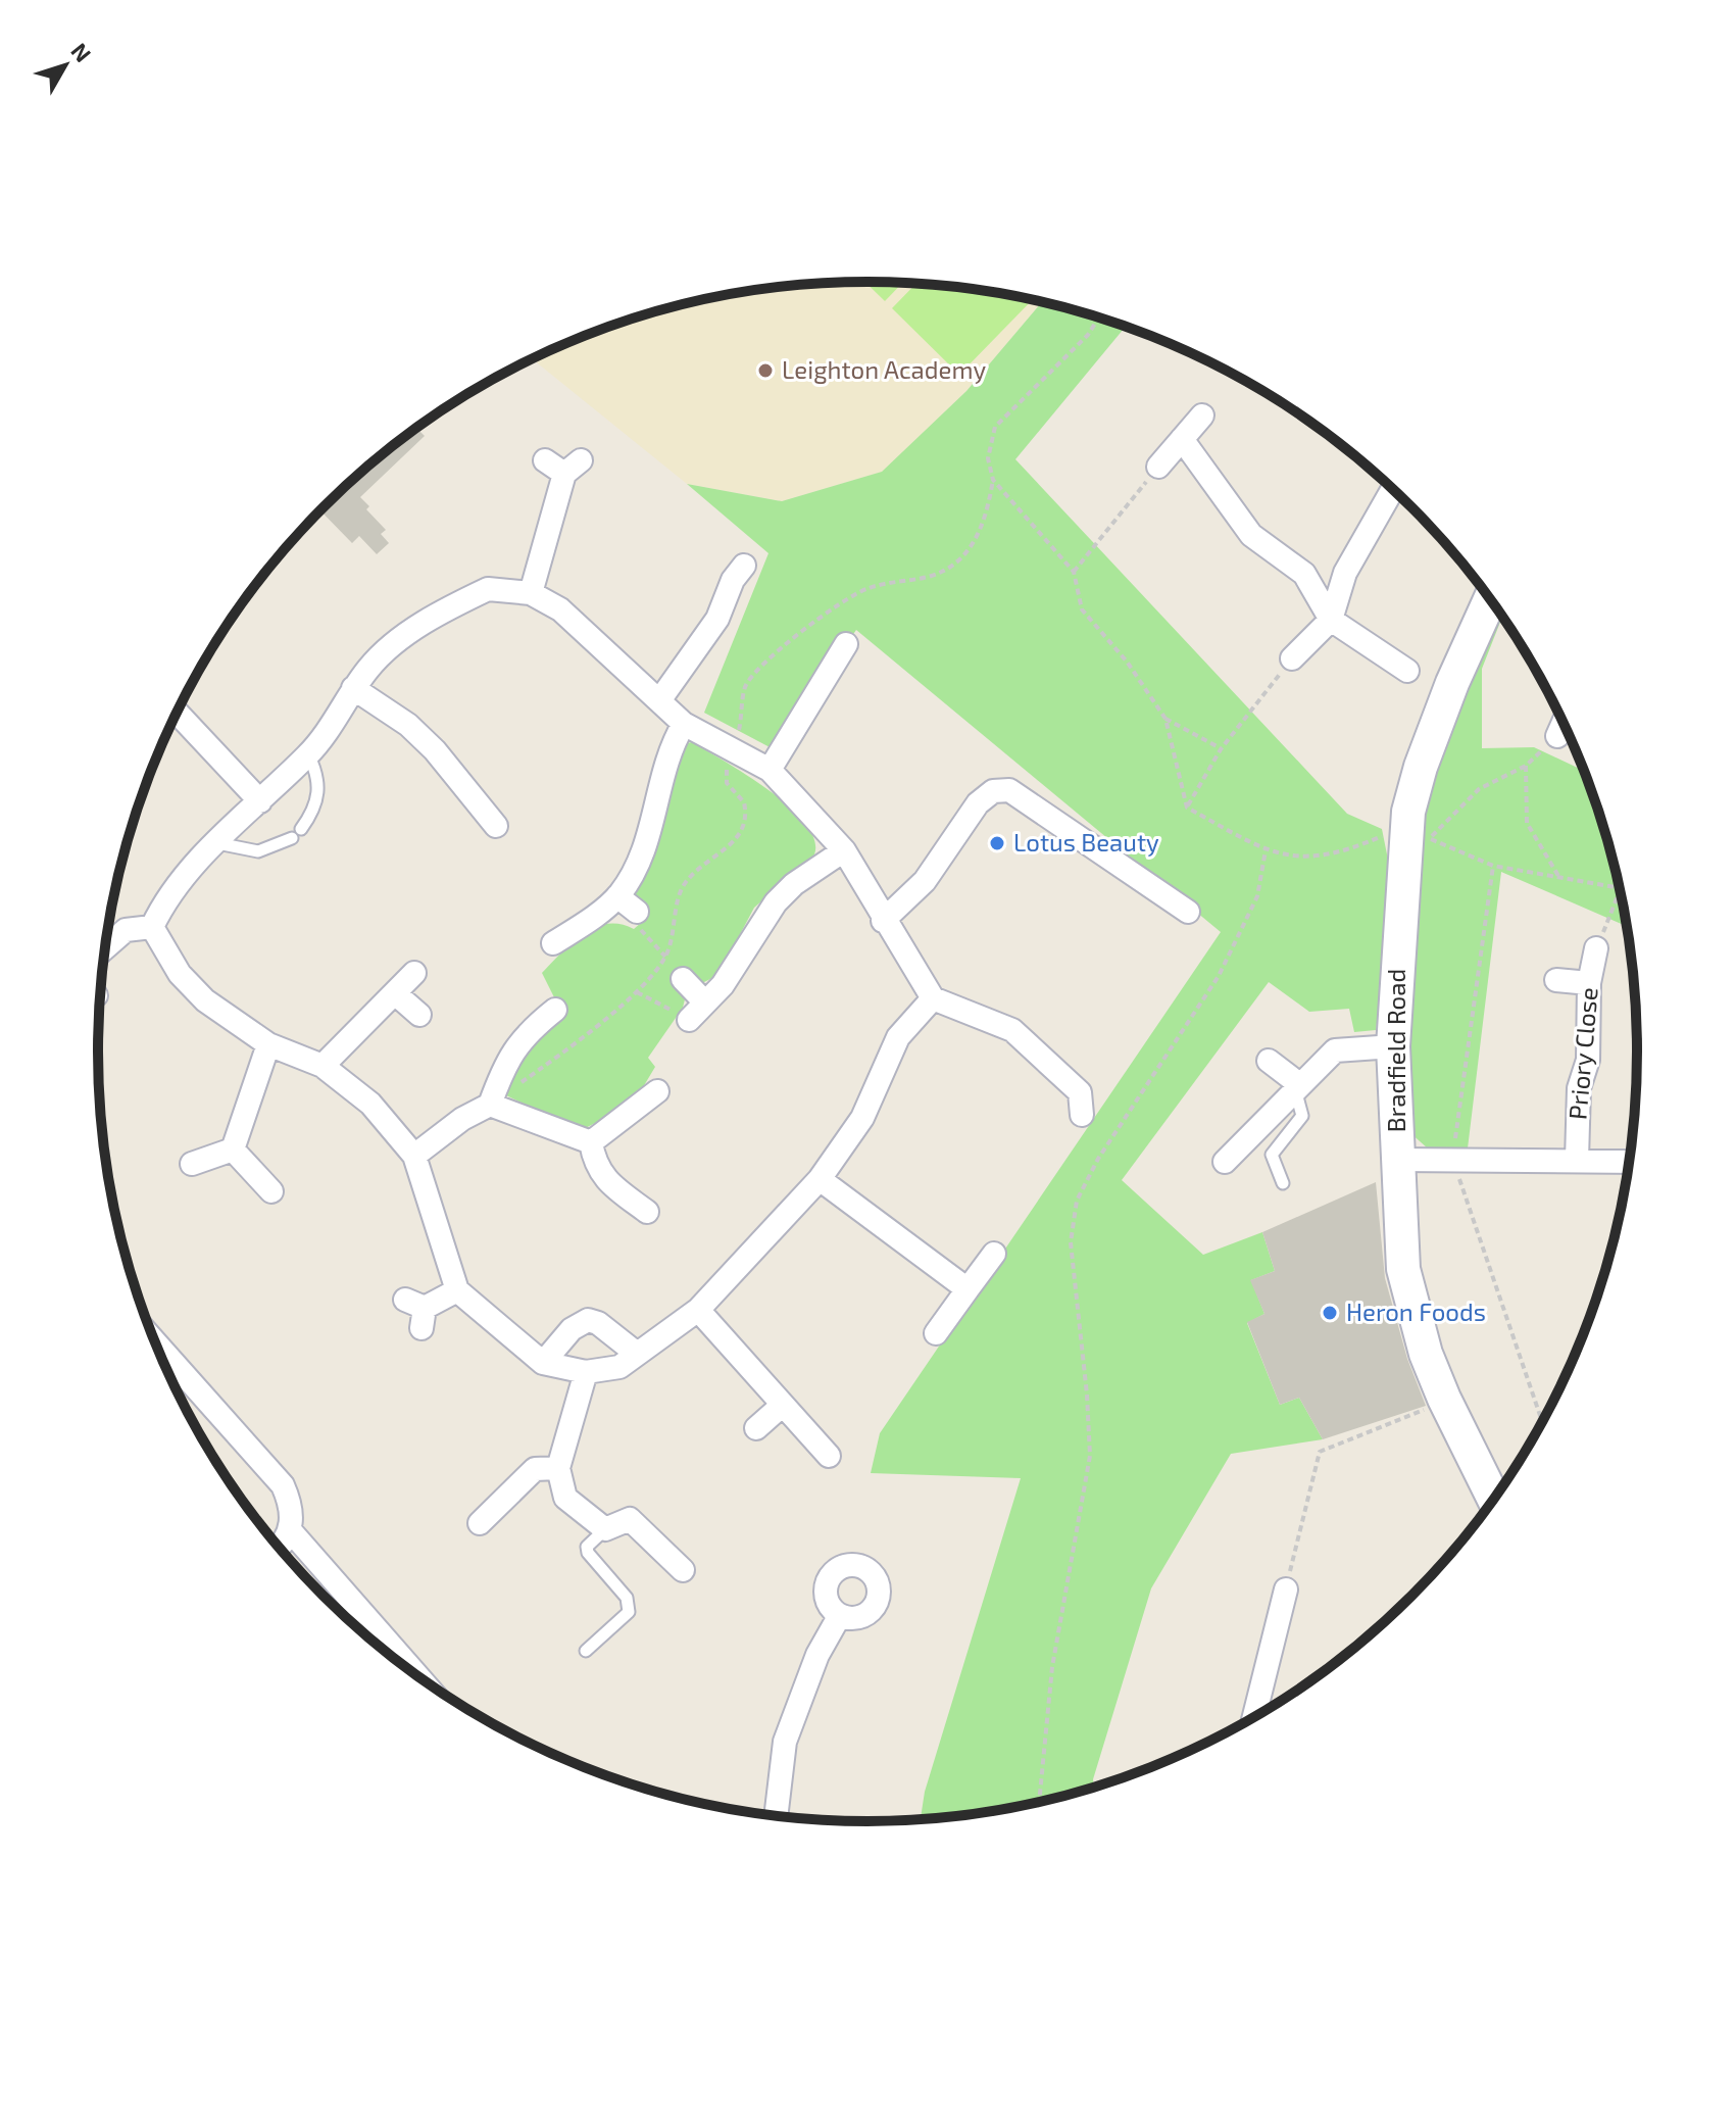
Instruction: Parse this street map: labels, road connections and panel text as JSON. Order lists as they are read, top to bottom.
{
  "streets": {
    "main road": ["Bradfield Road"],
    "street": ["Priory Close"]
  },
  "places": ["Leighton Academy", "Lotus Beauty", "Heron Foods"],
  "north": "top right"
}
